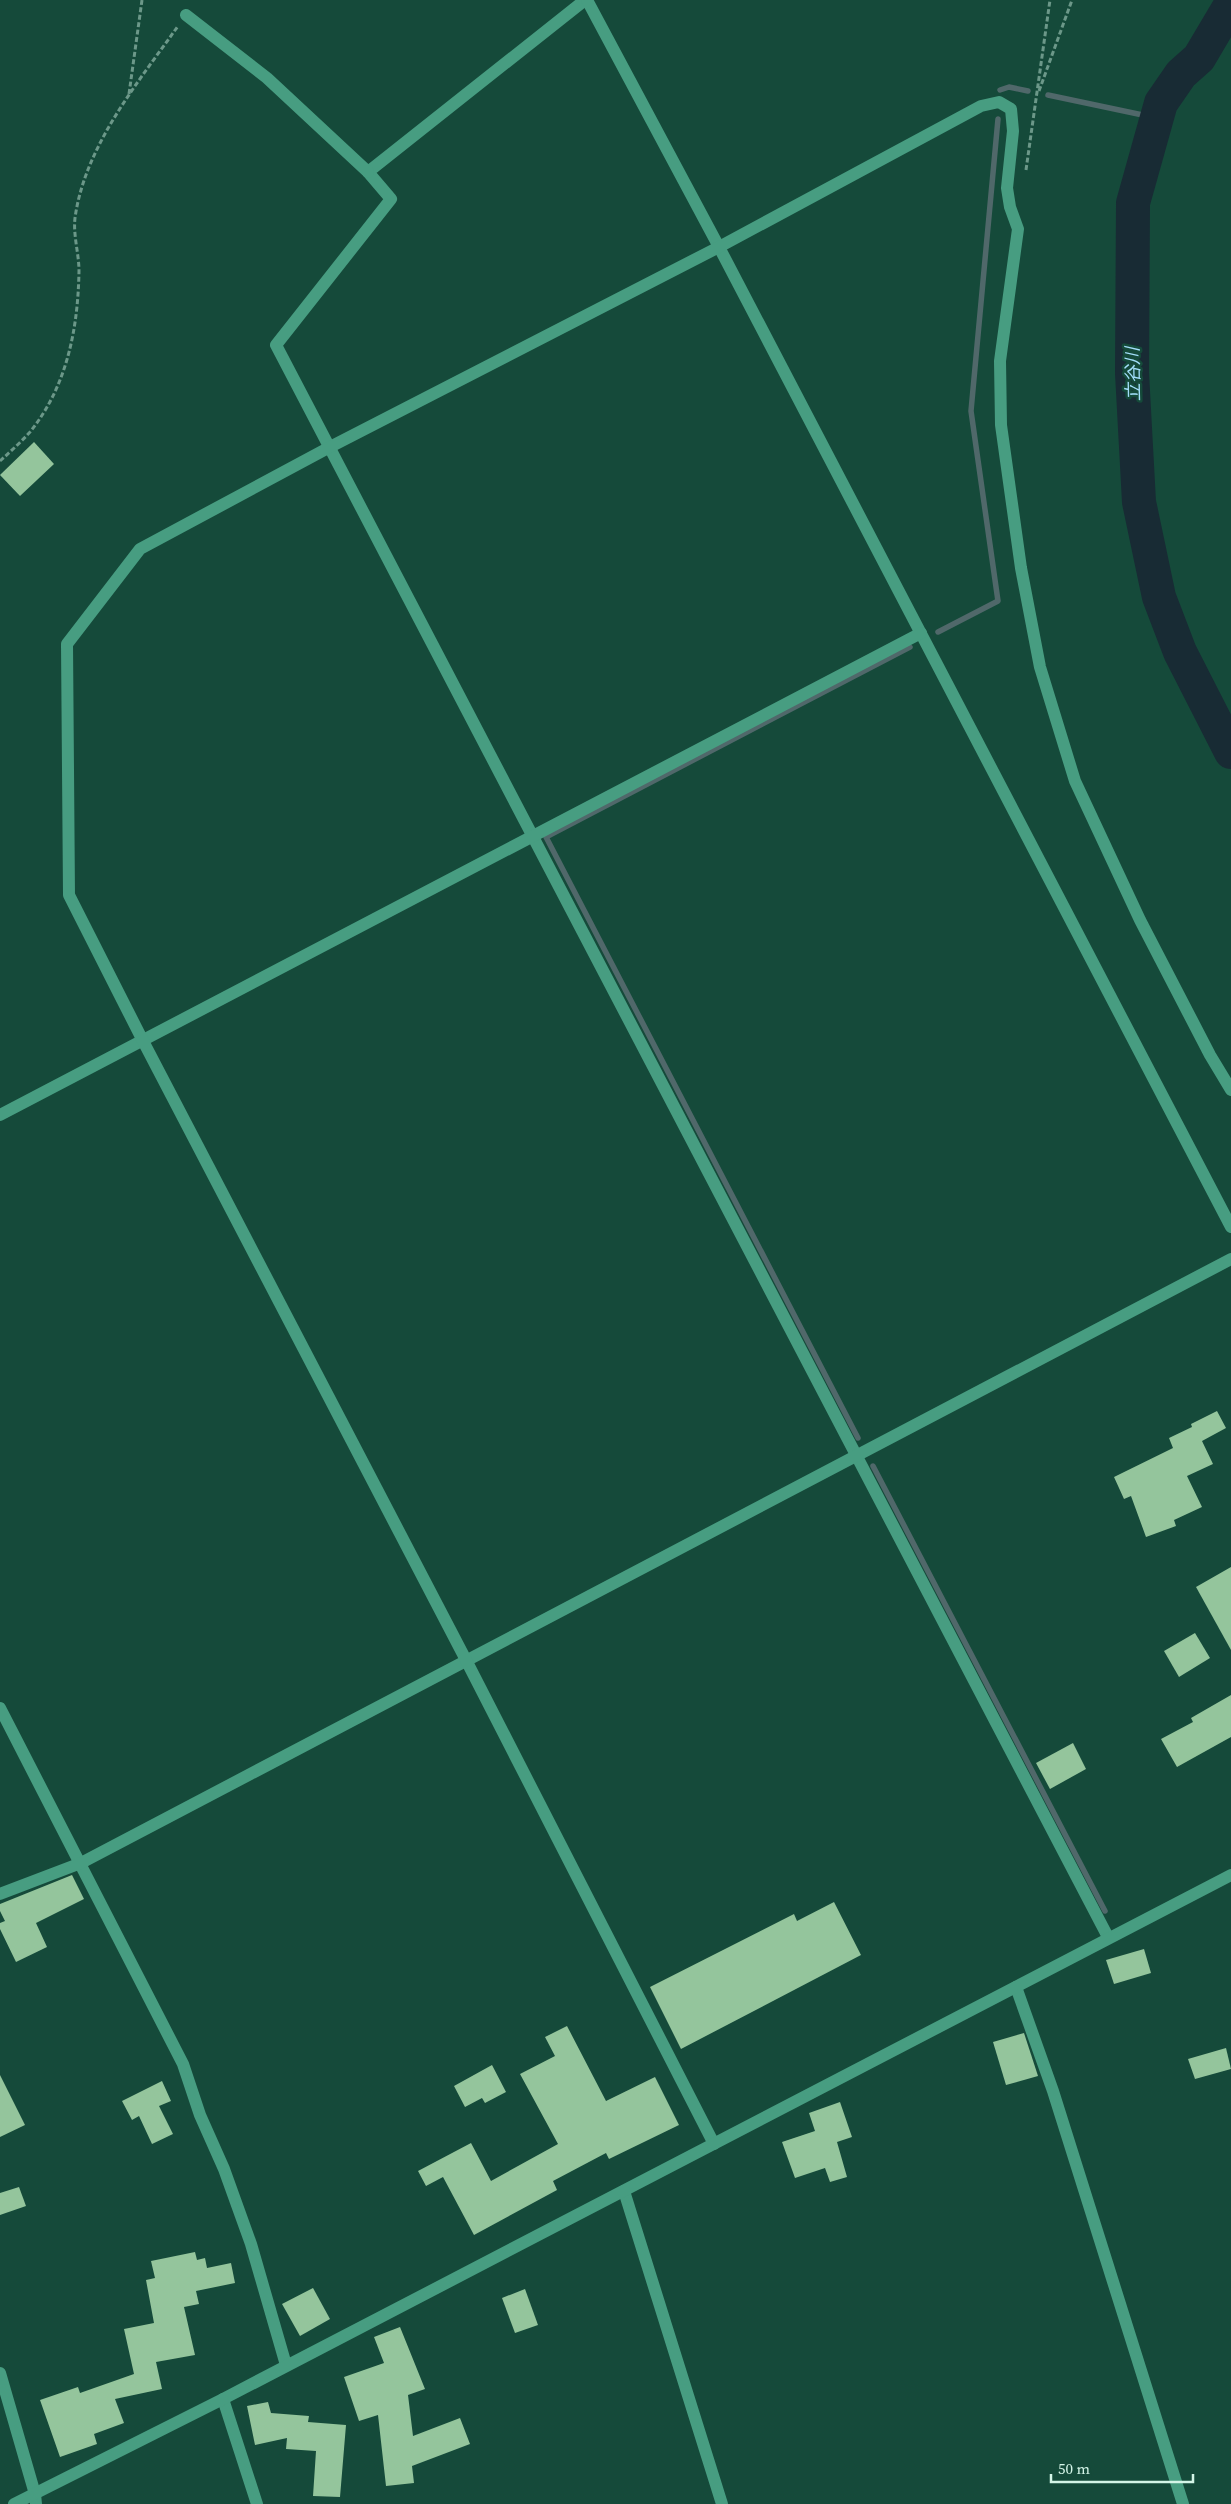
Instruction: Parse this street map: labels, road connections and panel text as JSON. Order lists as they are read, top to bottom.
{
  "water": ["立谷川"],
  "scale_bar": "50 m"
}
